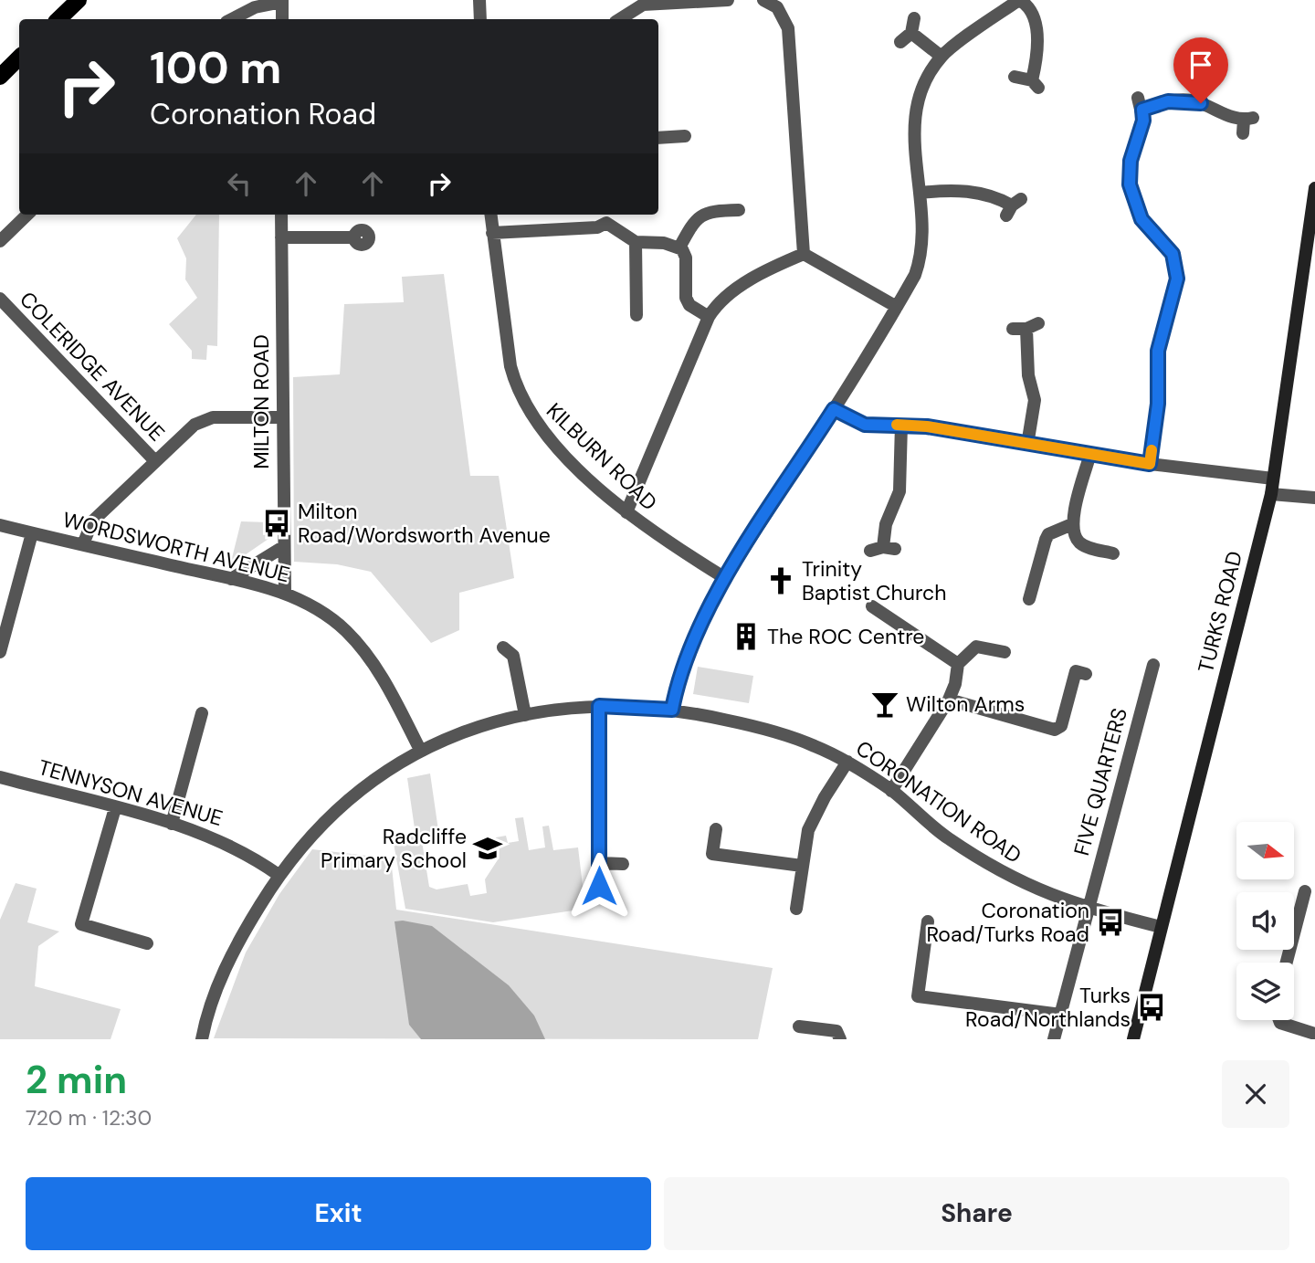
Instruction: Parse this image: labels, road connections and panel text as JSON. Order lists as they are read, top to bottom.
{
  "streets": {
    "street": [
      "COLERIDGE AVENUE",
      "MILTON ROAD",
      "KILBURN ROAD",
      "WORDSWORTH AVENUE",
      "TURKS ROAD",
      "FIVE QUARTERS",
      "TENNYSON AVENUE",
      "CORONATION ROAD"
    ]
  },
  "crossings": [
    ["MILTON ROAD", "WORDSWORTH AVENUE"],
    ["WORDSWORTH AVENUE", "CORONATION ROAD"],
    ["TURKS ROAD", "CORONATION ROAD"],
    ["FIVE QUARTERS", "CORONATION ROAD"],
    ["TENNYSON AVENUE", "CORONATION ROAD"]
  ],
  "places": {
    "bus stop": ["Milton Road/Wordsworth Avenue", "Coronation Road/Turks Road", "Turks Road/Northlands"],
    "church": ["Trinity Baptist Church"],
    "building": ["The ROC Centre"],
    "bar": ["Wilton Arms"],
    "school or university": ["Radcliffe Primary School"]
  },
  "north": "right",
  "page": {
    "turn": ["100 m", "Coronation Road"],
    "heading": ["2 min", "720 m · 12:30"],
    "buttons": ["Exit", "Share"]
  }
}
